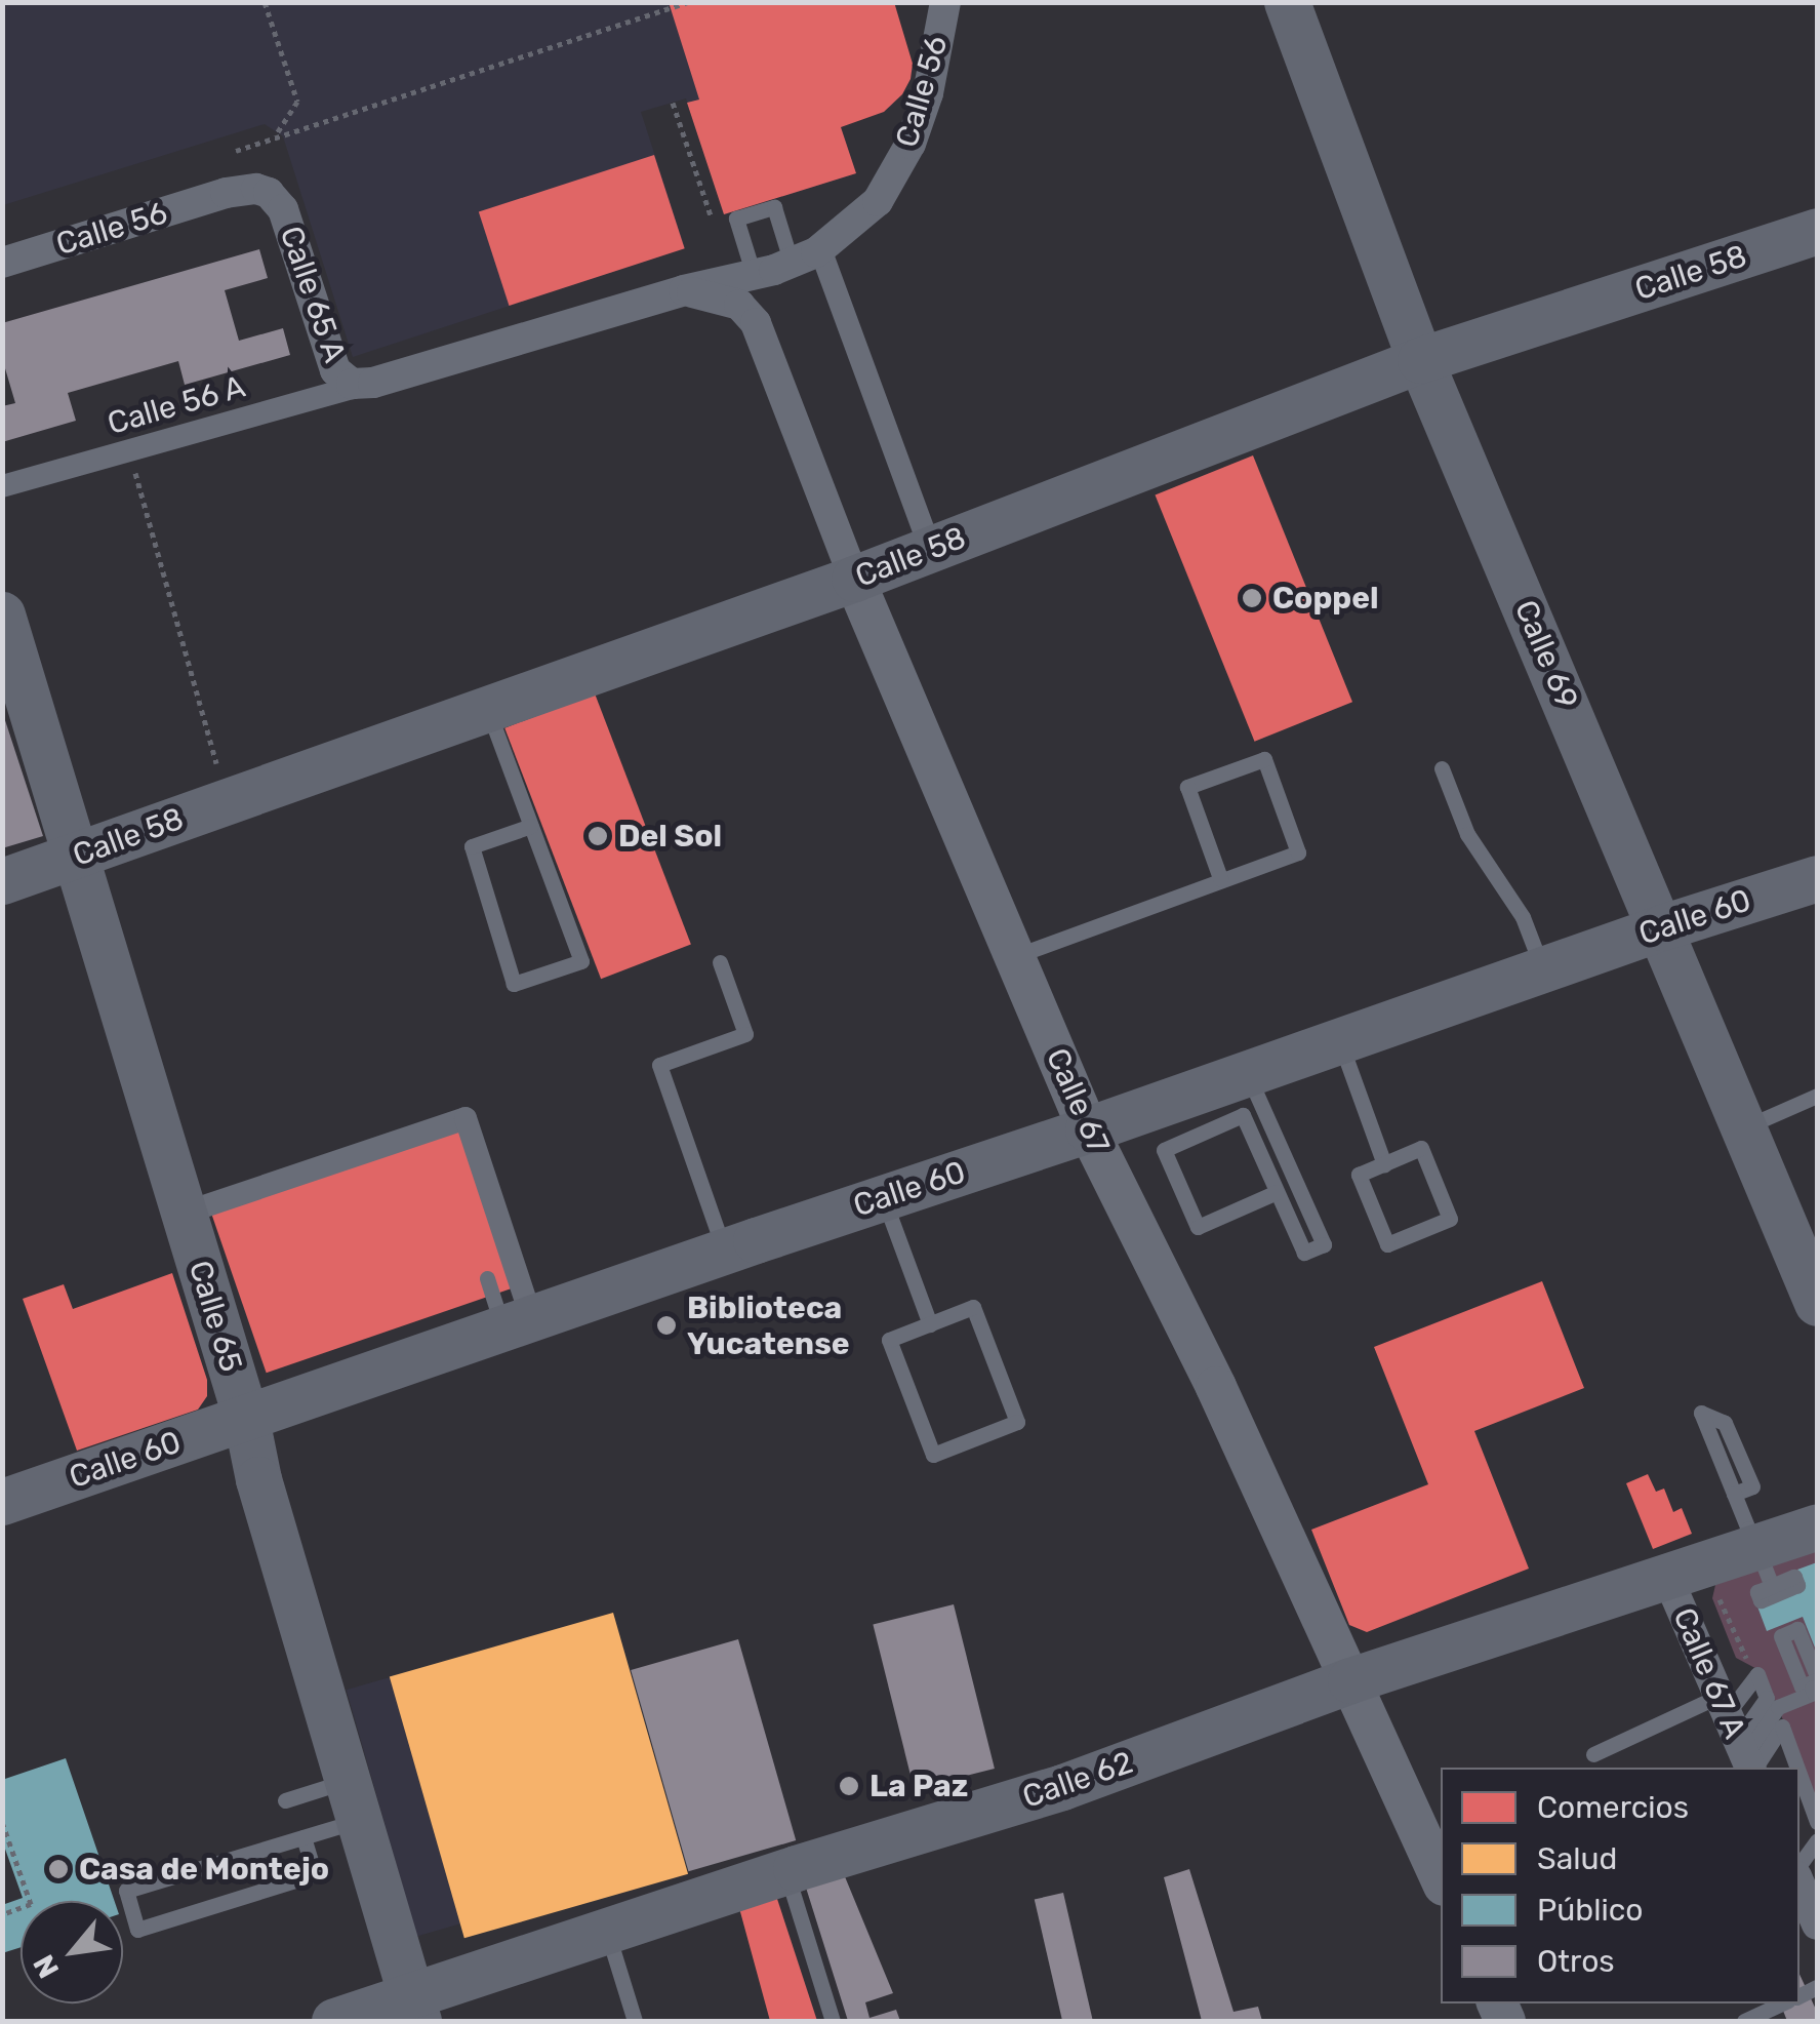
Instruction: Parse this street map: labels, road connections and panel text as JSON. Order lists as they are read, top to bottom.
{
  "streets": {
    "main road": [
      "Calle 58",
      "Calle 69",
      "Calle 60",
      "Calle 65",
      "Calle 62"
    ],
    "street": [
      "Calle 56",
      "Calle 65 A",
      "Calle 56 A",
      "Calle 67",
      "Calle 67 A"
    ]
  },
  "crossings": [
    ["Calle 56", "Calle 65 A"],
    ["Calle 56", "Calle 56 A"],
    ["Calle 56", "Calle 67"],
    ["Calle 58", "Calle 69"],
    ["Calle 58", "Calle 67"],
    ["Calle 58", "Calle 65"],
    ["Calle 65 A", "Calle 56 A"],
    ["Calle 69", "Calle 60"],
    ["Calle 60", "Calle 67"],
    ["Calle 60", "Calle 65"],
    ["Calle 67", "Calle 62"],
    ["Calle 65", "Calle 62"],
    ["Calle 67 A", "Calle 62"]
  ],
  "places": [
    "Coppel",
    "Del Sol",
    "Biblioteca Yucatense",
    "La Paz",
    "Casa de Montejo"
  ],
  "legend": [
    "Comercios",
    "Salud",
    "Público",
    "Otros"
  ],
  "north": "bottom left"
}
